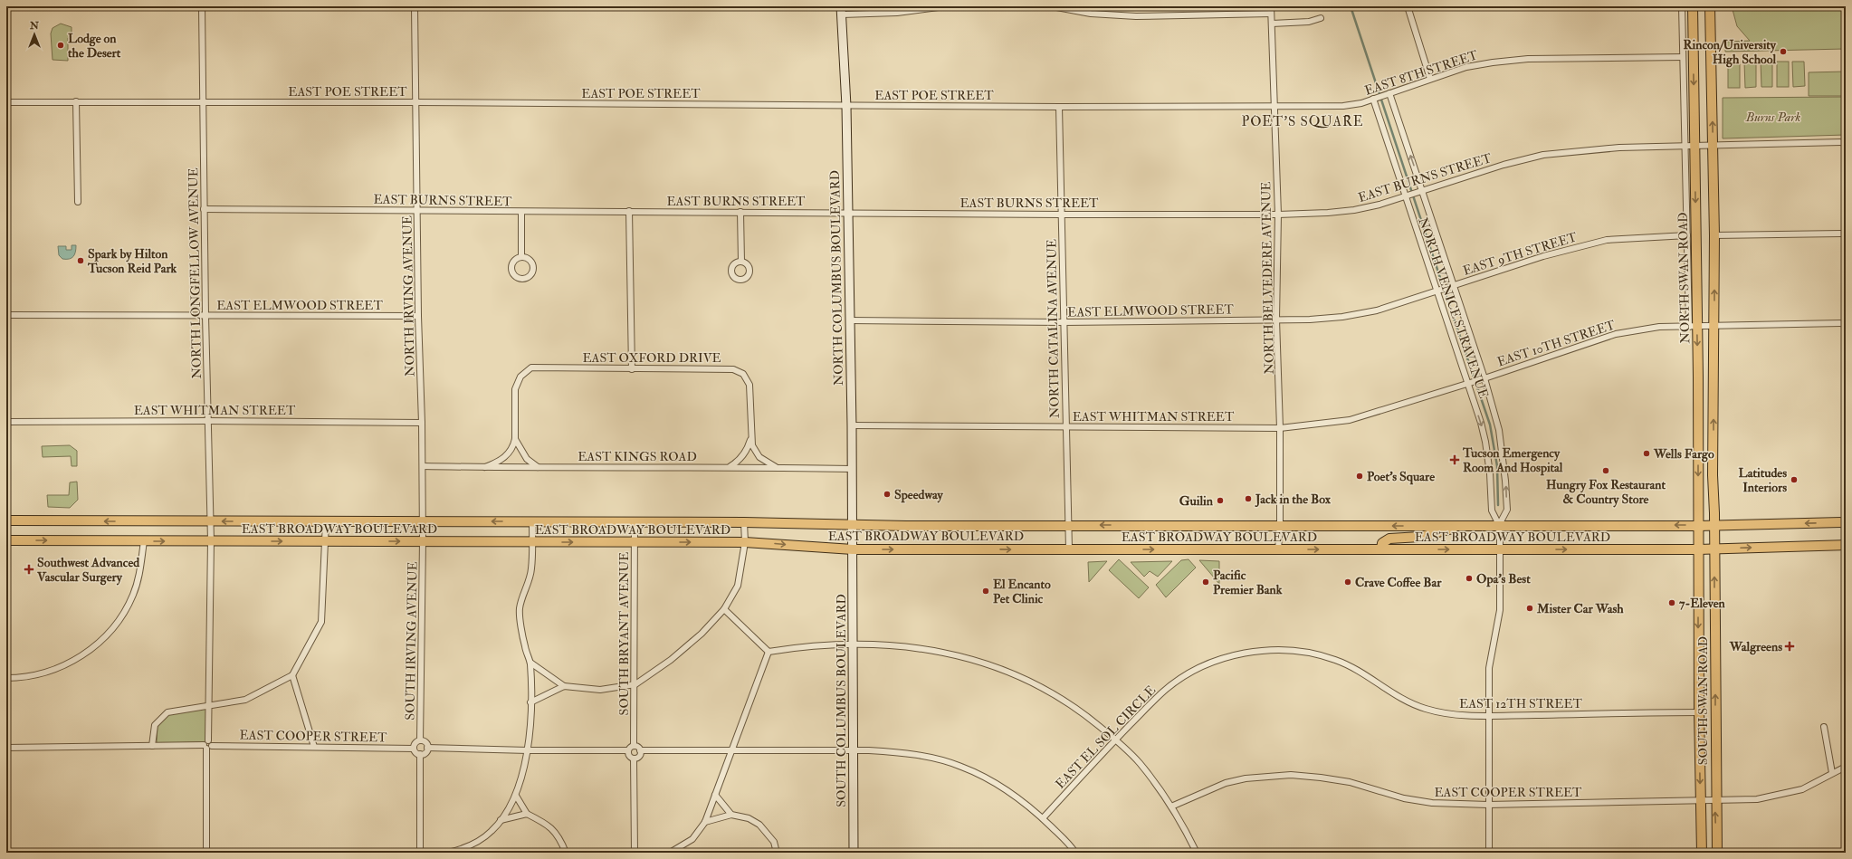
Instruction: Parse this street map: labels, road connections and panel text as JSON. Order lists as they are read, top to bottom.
{
  "streets": {
    "main road": ["NORTH SWAN ROAD", "EAST BROADWAY BOULEVARD", "SOUTH SWAN ROAD"],
    "street": [
      "EAST 8TH STREET",
      "EAST POE STREET",
      "EAST BURNS STREET",
      "EAST 9TH STREET",
      "NORTH LONGFELLOW AVENUE",
      "NORTH COLUMBUS BOULEVARD",
      "NORTH BELVEDERE AVENUE",
      "NORTH IRVING AVENUE",
      "EAST ELMWOOD STREET",
      "NORTH VENICE STRAVENUE",
      "NORTH CATALINA AVENUE",
      "EAST 10TH STREET",
      "EAST OXFORD DRIVE",
      "EAST WHITMAN STREET",
      "EAST KINGS ROAD",
      "SOUTH BRYANT AVENUE",
      "SOUTH IRVING AVENUE",
      "SOUTH COLUMBUS BOULEVARD",
      "EAST 12TH STREET",
      "EAST COOPER STREET",
      "EAST EL SOL CIRCLE"
    ]
  },
  "crossings": [
    ["EAST 8TH STREET", "EAST POE STREET"],
    ["EAST 8TH STREET", "NORTH BELVEDERE AVENUE"],
    ["EAST 8TH STREET", "NORTH SWAN ROAD"],
    ["EAST 8TH STREET", "NORTH VENICE STRAVENUE"],
    ["EAST POE STREET", "NORTH LONGFELLOW AVENUE"],
    ["EAST POE STREET", "NORTH COLUMBUS BOULEVARD"],
    ["EAST POE STREET", "NORTH BELVEDERE AVENUE"],
    ["EAST POE STREET", "NORTH IRVING AVENUE"],
    ["EAST POE STREET", "NORTH CATALINA AVENUE"],
    ["EAST BURNS STREET", "NORTH LONGFELLOW AVENUE"],
    ["EAST BURNS STREET", "NORTH COLUMBUS BOULEVARD"],
    ["EAST BURNS STREET", "NORTH BELVEDERE AVENUE"],
    ["EAST BURNS STREET", "NORTH SWAN ROAD"],
    ["EAST BURNS STREET", "NORTH IRVING AVENUE"],
    ["EAST BURNS STREET", "NORTH VENICE STRAVENUE"],
    ["EAST BURNS STREET", "NORTH CATALINA AVENUE"],
    ["EAST 9TH STREET", "NORTH BELVEDERE AVENUE"],
    ["EAST 9TH STREET", "NORTH SWAN ROAD"],
    ["EAST 9TH STREET", "EAST ELMWOOD STREET"],
    ["EAST 9TH STREET", "NORTH VENICE STRAVENUE"],
    ["NORTH LONGFELLOW AVENUE", "EAST ELMWOOD STREET"],
    ["NORTH LONGFELLOW AVENUE", "EAST WHITMAN STREET"],
    ["NORTH LONGFELLOW AVENUE", "EAST BROADWAY BOULEVARD"],
    ["NORTH LONGFELLOW AVENUE", "EAST COOPER STREET"],
    ["NORTH COLUMBUS BOULEVARD", "EAST ELMWOOD STREET"],
    ["NORTH COLUMBUS BOULEVARD", "EAST WHITMAN STREET"],
    ["NORTH COLUMBUS BOULEVARD", "EAST KINGS ROAD"],
    ["NORTH COLUMBUS BOULEVARD", "EAST BROADWAY BOULEVARD"],
    ["NORTH COLUMBUS BOULEVARD", "SOUTH COLUMBUS BOULEVARD"],
    ["NORTH BELVEDERE AVENUE", "EAST ELMWOOD STREET"],
    ["NORTH BELVEDERE AVENUE", "EAST 10TH STREET"],
    ["NORTH BELVEDERE AVENUE", "EAST WHITMAN STREET"],
    ["NORTH BELVEDERE AVENUE", "EAST BROADWAY BOULEVARD"],
    ["NORTH SWAN ROAD", "EAST 10TH STREET"],
    ["NORTH SWAN ROAD", "EAST BROADWAY BOULEVARD"],
    ["NORTH SWAN ROAD", "SOUTH SWAN ROAD"],
    ["NORTH IRVING AVENUE", "EAST ELMWOOD STREET"],
    ["NORTH IRVING AVENUE", "EAST WHITMAN STREET"],
    ["NORTH IRVING AVENUE", "EAST KINGS ROAD"],
    ["NORTH IRVING AVENUE", "EAST BROADWAY BOULEVARD"],
    ["NORTH IRVING AVENUE", "SOUTH IRVING AVENUE"],
    ["EAST ELMWOOD STREET", "NORTH CATALINA AVENUE"],
    ["NORTH VENICE STRAVENUE", "EAST 10TH STREET"],
    ["NORTH VENICE STRAVENUE", "EAST BROADWAY BOULEVARD"],
    ["NORTH VENICE STRAVENUE", "EAST 12TH STREET"],
    ["NORTH VENICE STRAVENUE", "EAST COOPER STREET"],
    ["NORTH CATALINA AVENUE", "EAST WHITMAN STREET"],
    ["NORTH CATALINA AVENUE", "EAST BROADWAY BOULEVARD"],
    ["EAST 10TH STREET", "EAST WHITMAN STREET"],
    ["EAST OXFORD DRIVE", "EAST KINGS ROAD"],
    ["EAST BROADWAY BOULEVARD", "SOUTH BRYANT AVENUE"],
    ["EAST BROADWAY BOULEVARD", "SOUTH IRVING AVENUE"],
    ["EAST BROADWAY BOULEVARD", "SOUTH COLUMBUS BOULEVARD"],
    ["EAST BROADWAY BOULEVARD", "SOUTH SWAN ROAD"],
    ["SOUTH IRVING AVENUE", "EAST COOPER STREET"],
    ["SOUTH SWAN ROAD", "EAST 12TH STREET"],
    ["SOUTH SWAN ROAD", "EAST COOPER STREET"],
    ["EAST 12TH STREET", "EAST EL SOL CIRCLE"]
  ],
  "districts": ["POET'S SQUARE"],
  "parks": ["Burns Park"],
  "places": {
    "other": [
      "Lodge on the Desert",
      "Rincon/University High School",
      "Spark by Hilton Tucson Reid Park",
      "Wells Fargo",
      "Hungry Fox Restaurant & Country Store",
      "Poet's Square",
      "Latitudes Interiors",
      "Speedway",
      "Jack in the Box",
      "Guilin",
      "Opa's Best",
      "Pacific Premier Bank",
      "Crave Coffee Bar",
      "El Encanto Pet Clinic",
      "7-Eleven",
      "Mister Car Wash"
    ],
    "health": ["Tucson Emergency Room And Hospital", "Southwest Advanced Vascular Surgery", "Walgreens"]
  },
  "north": "top"
}
